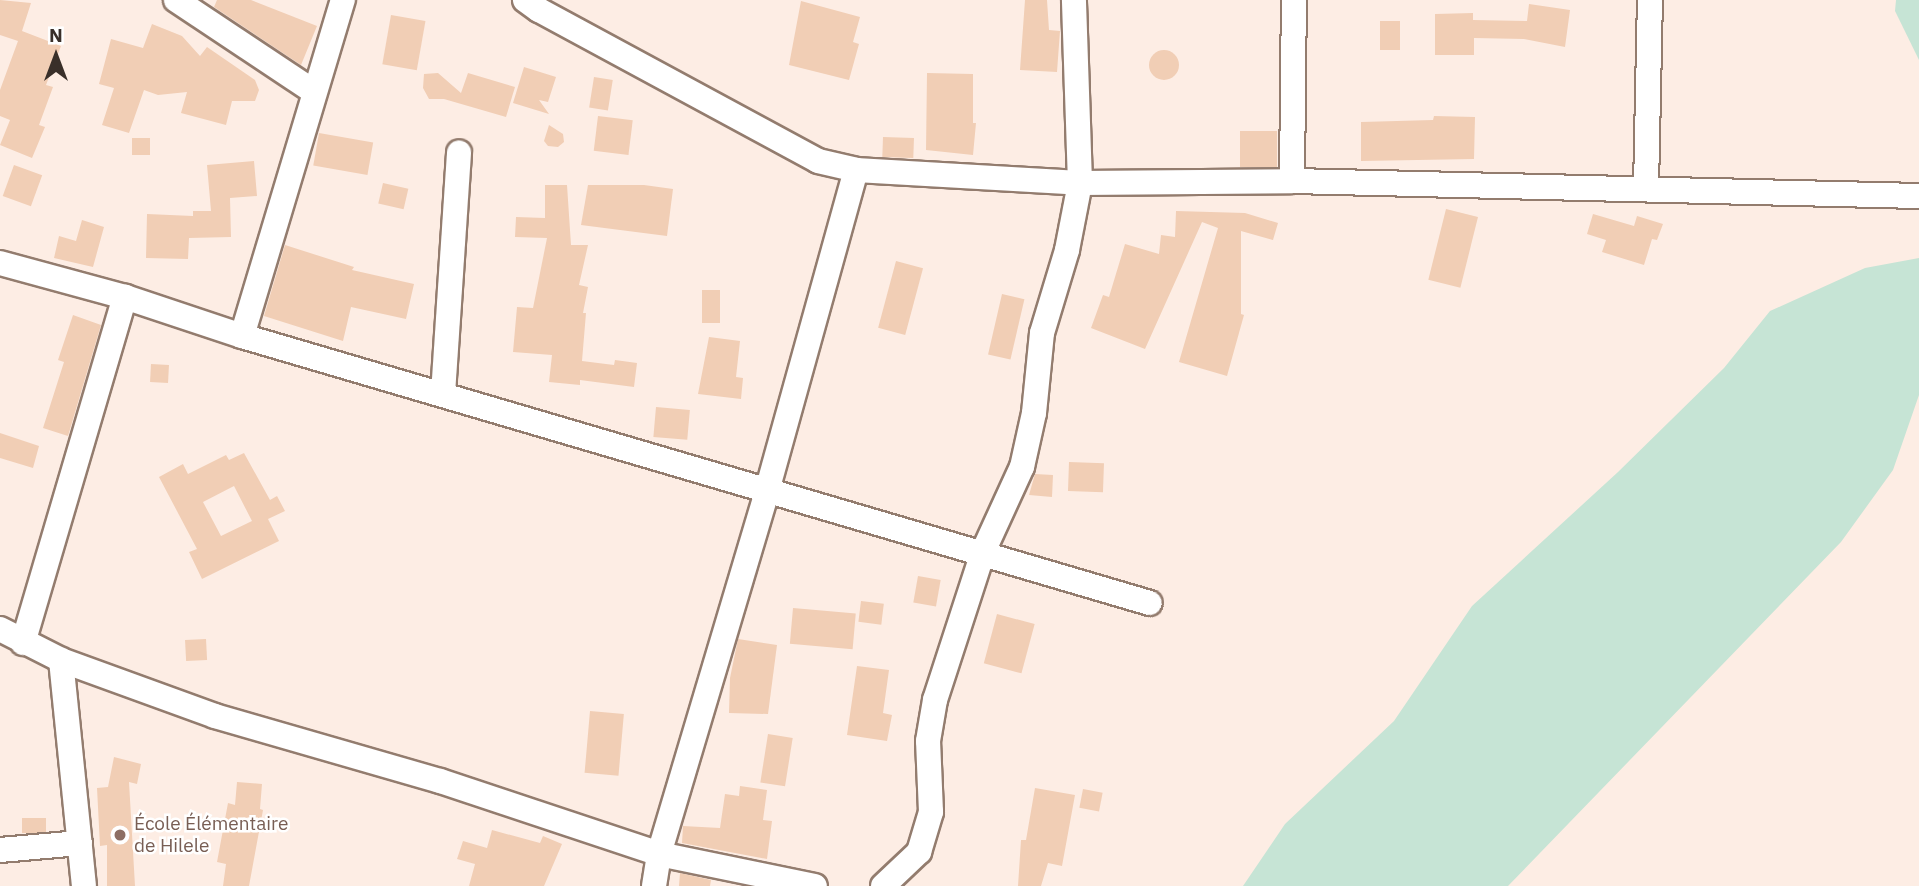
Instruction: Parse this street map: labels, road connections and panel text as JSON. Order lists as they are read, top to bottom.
{
  "places": ["École Élémentaire de Hilele"],
  "north": "top"
}
